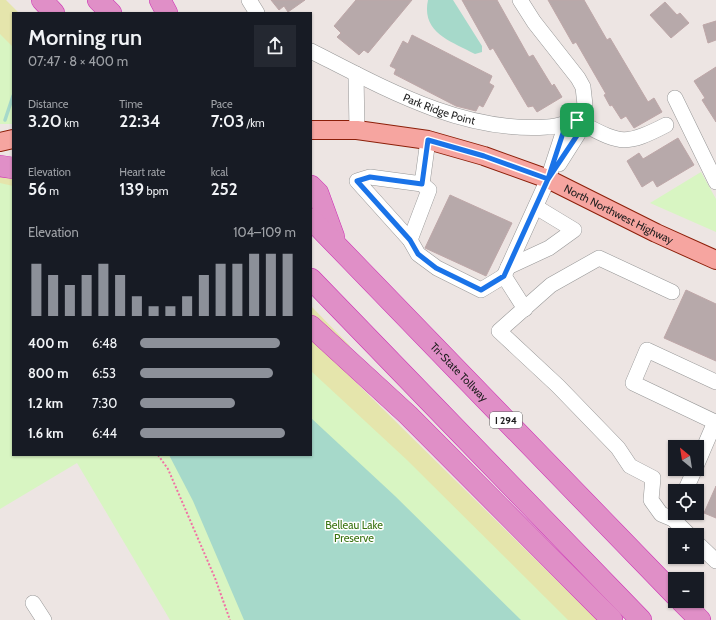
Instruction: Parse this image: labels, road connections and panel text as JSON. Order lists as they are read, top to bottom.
{
  "streets": {
    "highway": ["Tri-State Tollway", "I 294"],
    "main road": ["North Northwest Highway"],
    "street": ["Park Ridge Point"]
  },
  "parks": ["Belleau Lake Preserve"],
  "north": "top left",
  "page": {
    "heading": ["Morning run", "07:47 · 8 × 400 m"],
    "stats": [
      ["Distance", "3.20 km"],
      ["Time", "22:34"],
      ["Pace", "7:03 /km"],
      ["Elevation", "56 m"],
      ["Heart rate", "139 bpm"],
      ["kcal", "252"]
    ],
    "chart": ["Elevation", "104–109 m"],
    "list": [
      {
        "name": "400 m",
        "note": "6:48"
      },
      {
        "name": "800 m",
        "note": "6:53"
      },
      {
        "name": "1.2 km",
        "note": "7:30"
      },
      {
        "name": "1.6 km",
        "note": "6:44"
      }
    ],
    "map_buttons": ["+", "−"]
  }
}
